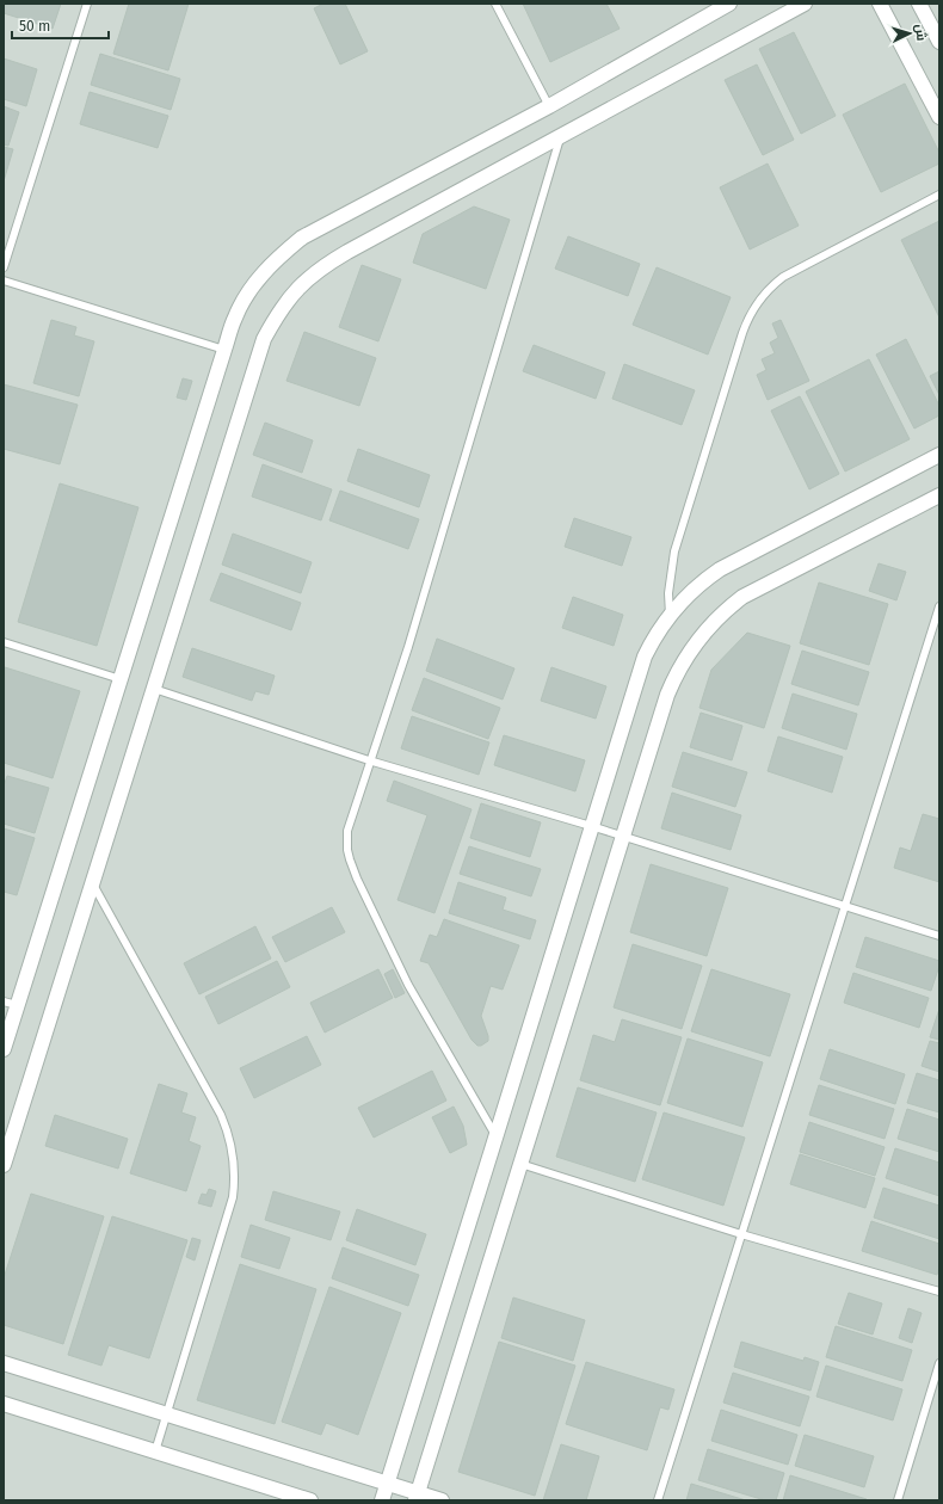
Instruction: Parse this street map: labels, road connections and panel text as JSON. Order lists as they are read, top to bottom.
{
  "scale_bar": "50 m",
  "north": "right"
}
